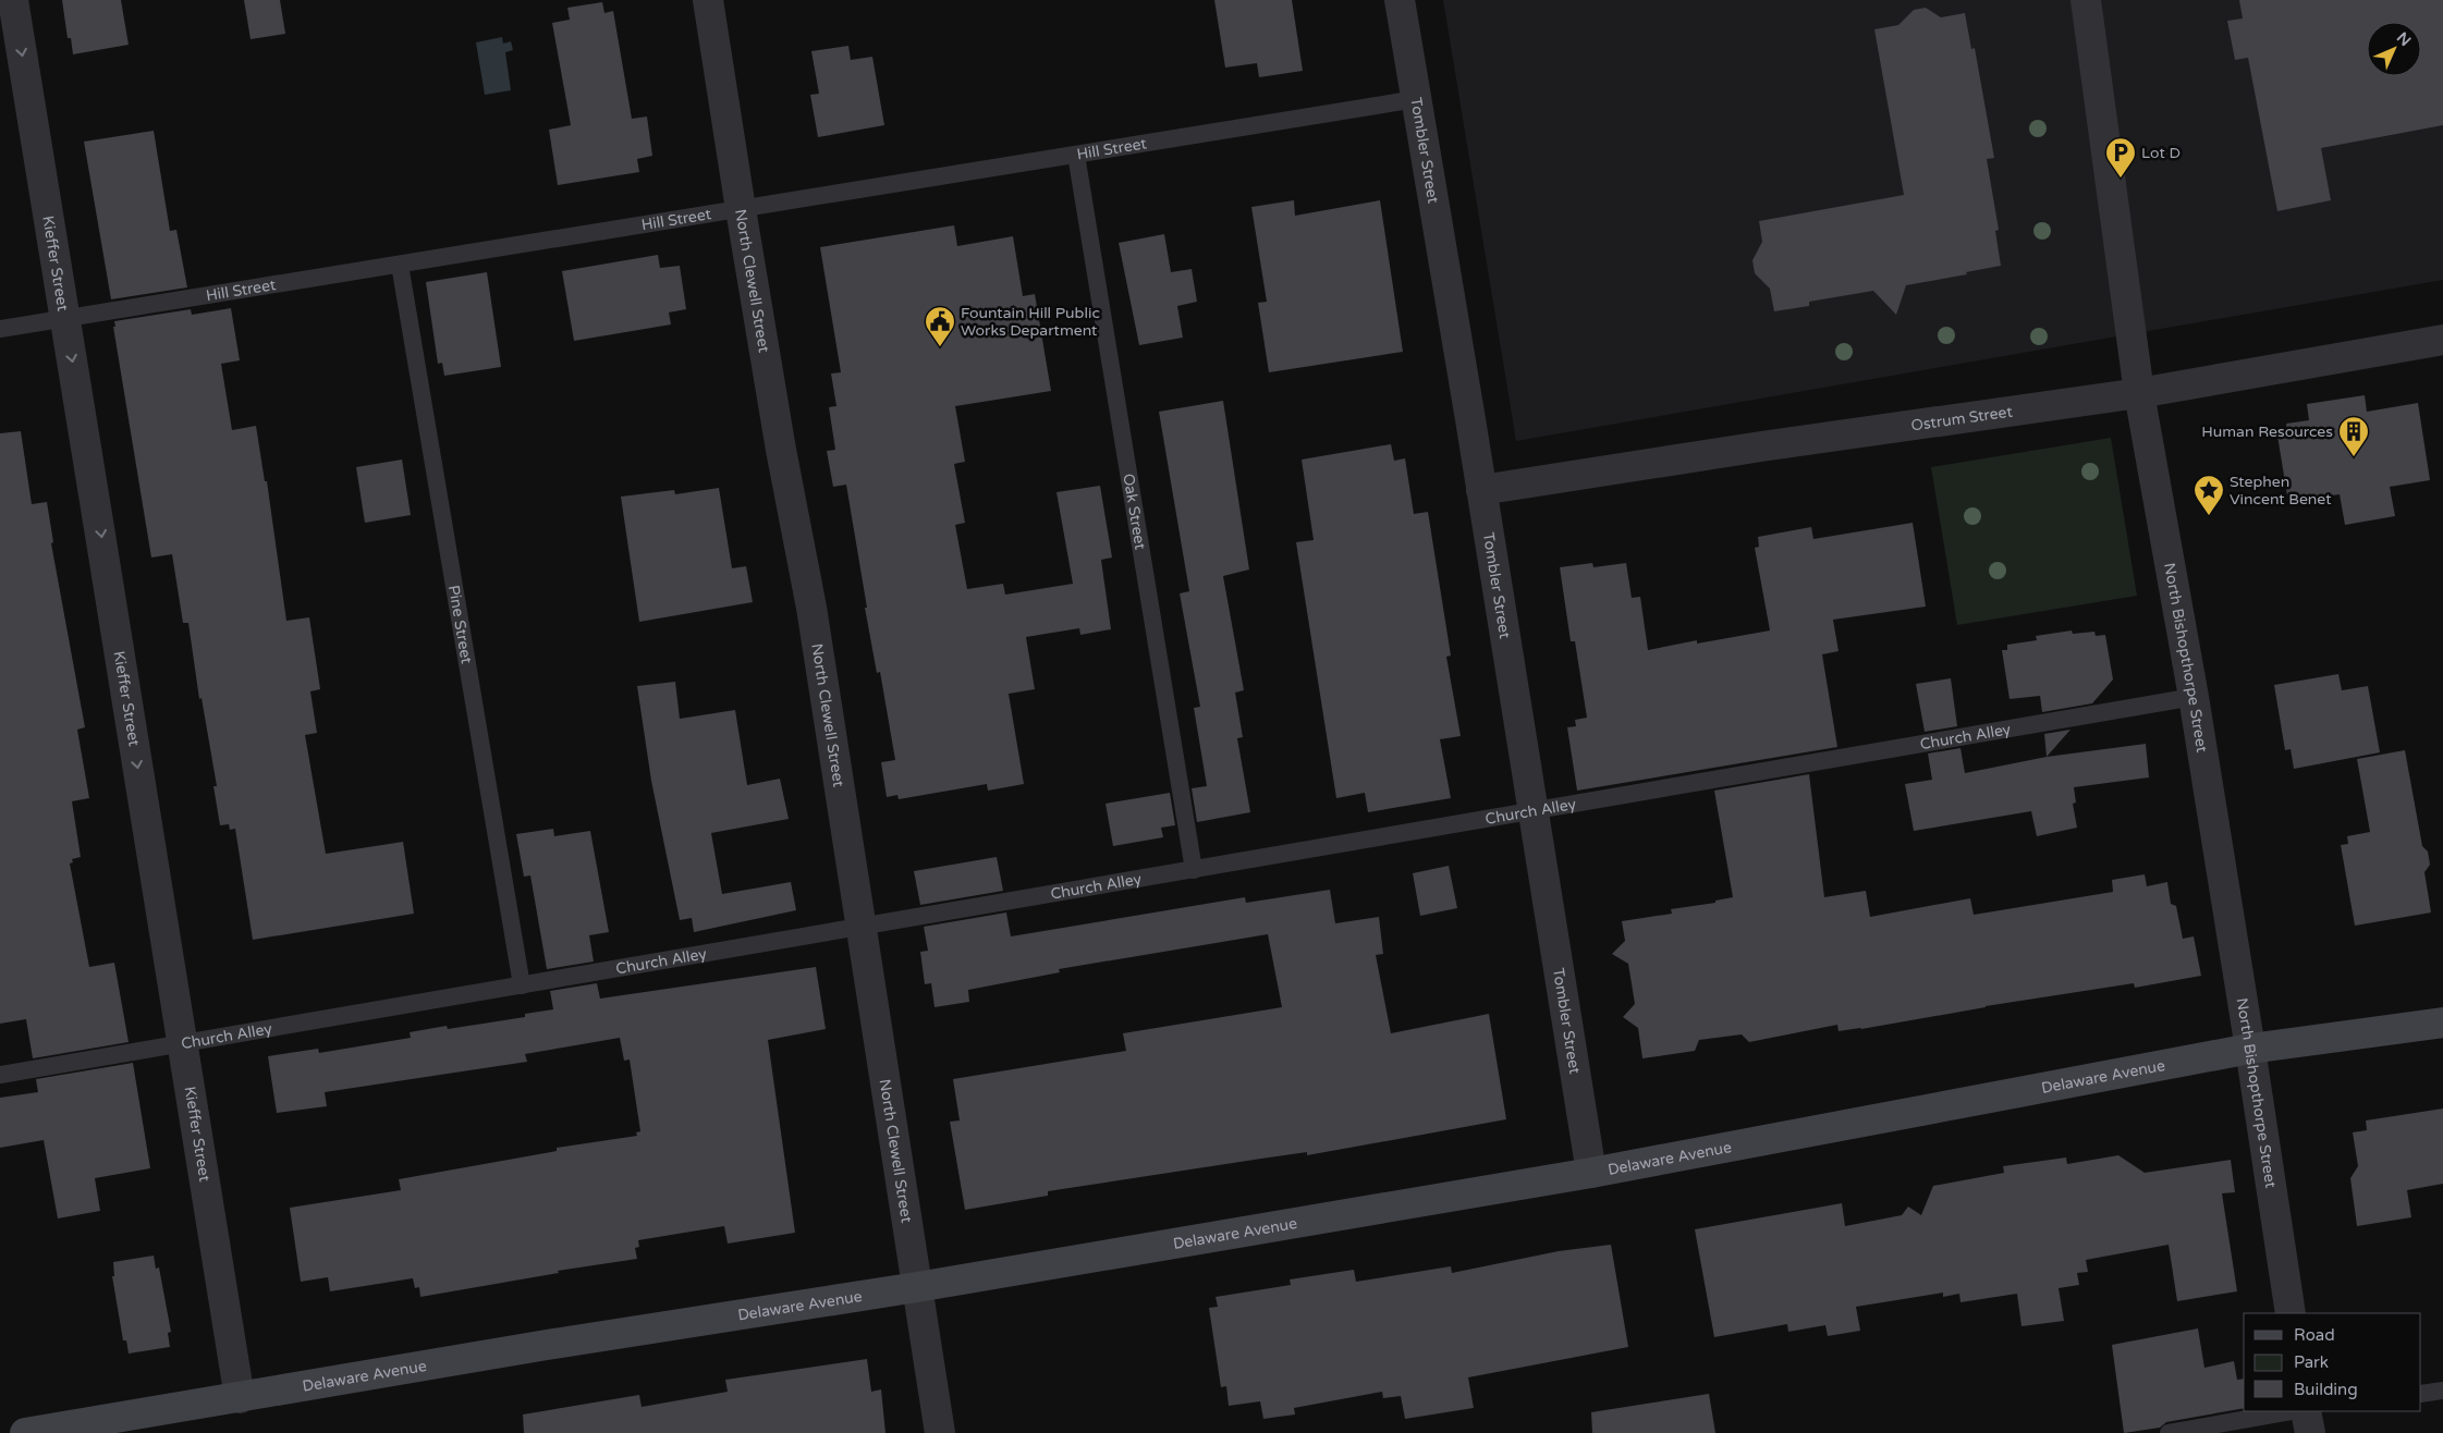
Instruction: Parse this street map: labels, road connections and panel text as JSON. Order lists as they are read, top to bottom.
{
  "streets": {
    "main road": ["Delaware Avenue"],
    "street": [
      "Tombler Street",
      "Kieffer Street",
      "North Clewell Street",
      "Ostrum Street",
      "North Bishopthorpe Street"
    ],
    "lane": [
      "Hill Street",
      "Oak Street",
      "Pine Street",
      "Church Alley"
    ]
  },
  "crossings": [
    ["Hill Street", "Tombler Street"],
    ["Hill Street", "Kieffer Street"],
    ["Hill Street", "North Clewell Street"],
    ["Hill Street", "Oak Street"],
    ["Hill Street", "Pine Street"],
    ["Tombler Street", "Ostrum Street"],
    ["Tombler Street", "Church Alley"],
    ["Tombler Street", "Delaware Avenue"],
    ["Kieffer Street", "Church Alley"],
    ["Kieffer Street", "Delaware Avenue"],
    ["North Clewell Street", "Church Alley"],
    ["North Clewell Street", "Delaware Avenue"],
    ["Ostrum Street", "North Bishopthorpe Street"],
    ["Oak Street", "Church Alley"],
    ["Pine Street", "Church Alley"],
    ["North Bishopthorpe Street", "Church Alley"],
    ["North Bishopthorpe Street", "Delaware Avenue"]
  ],
  "one_way": ["Kieffer Street"],
  "places": {
    "parking": ["Lot D"],
    "public building": ["Fountain Hill Public Works Department"],
    "building": ["Human Resources"],
    "place": ["Stephen Vincent Benet"]
  },
  "legend": ["Road", "Park", "Building"],
  "north": "top right"
}
